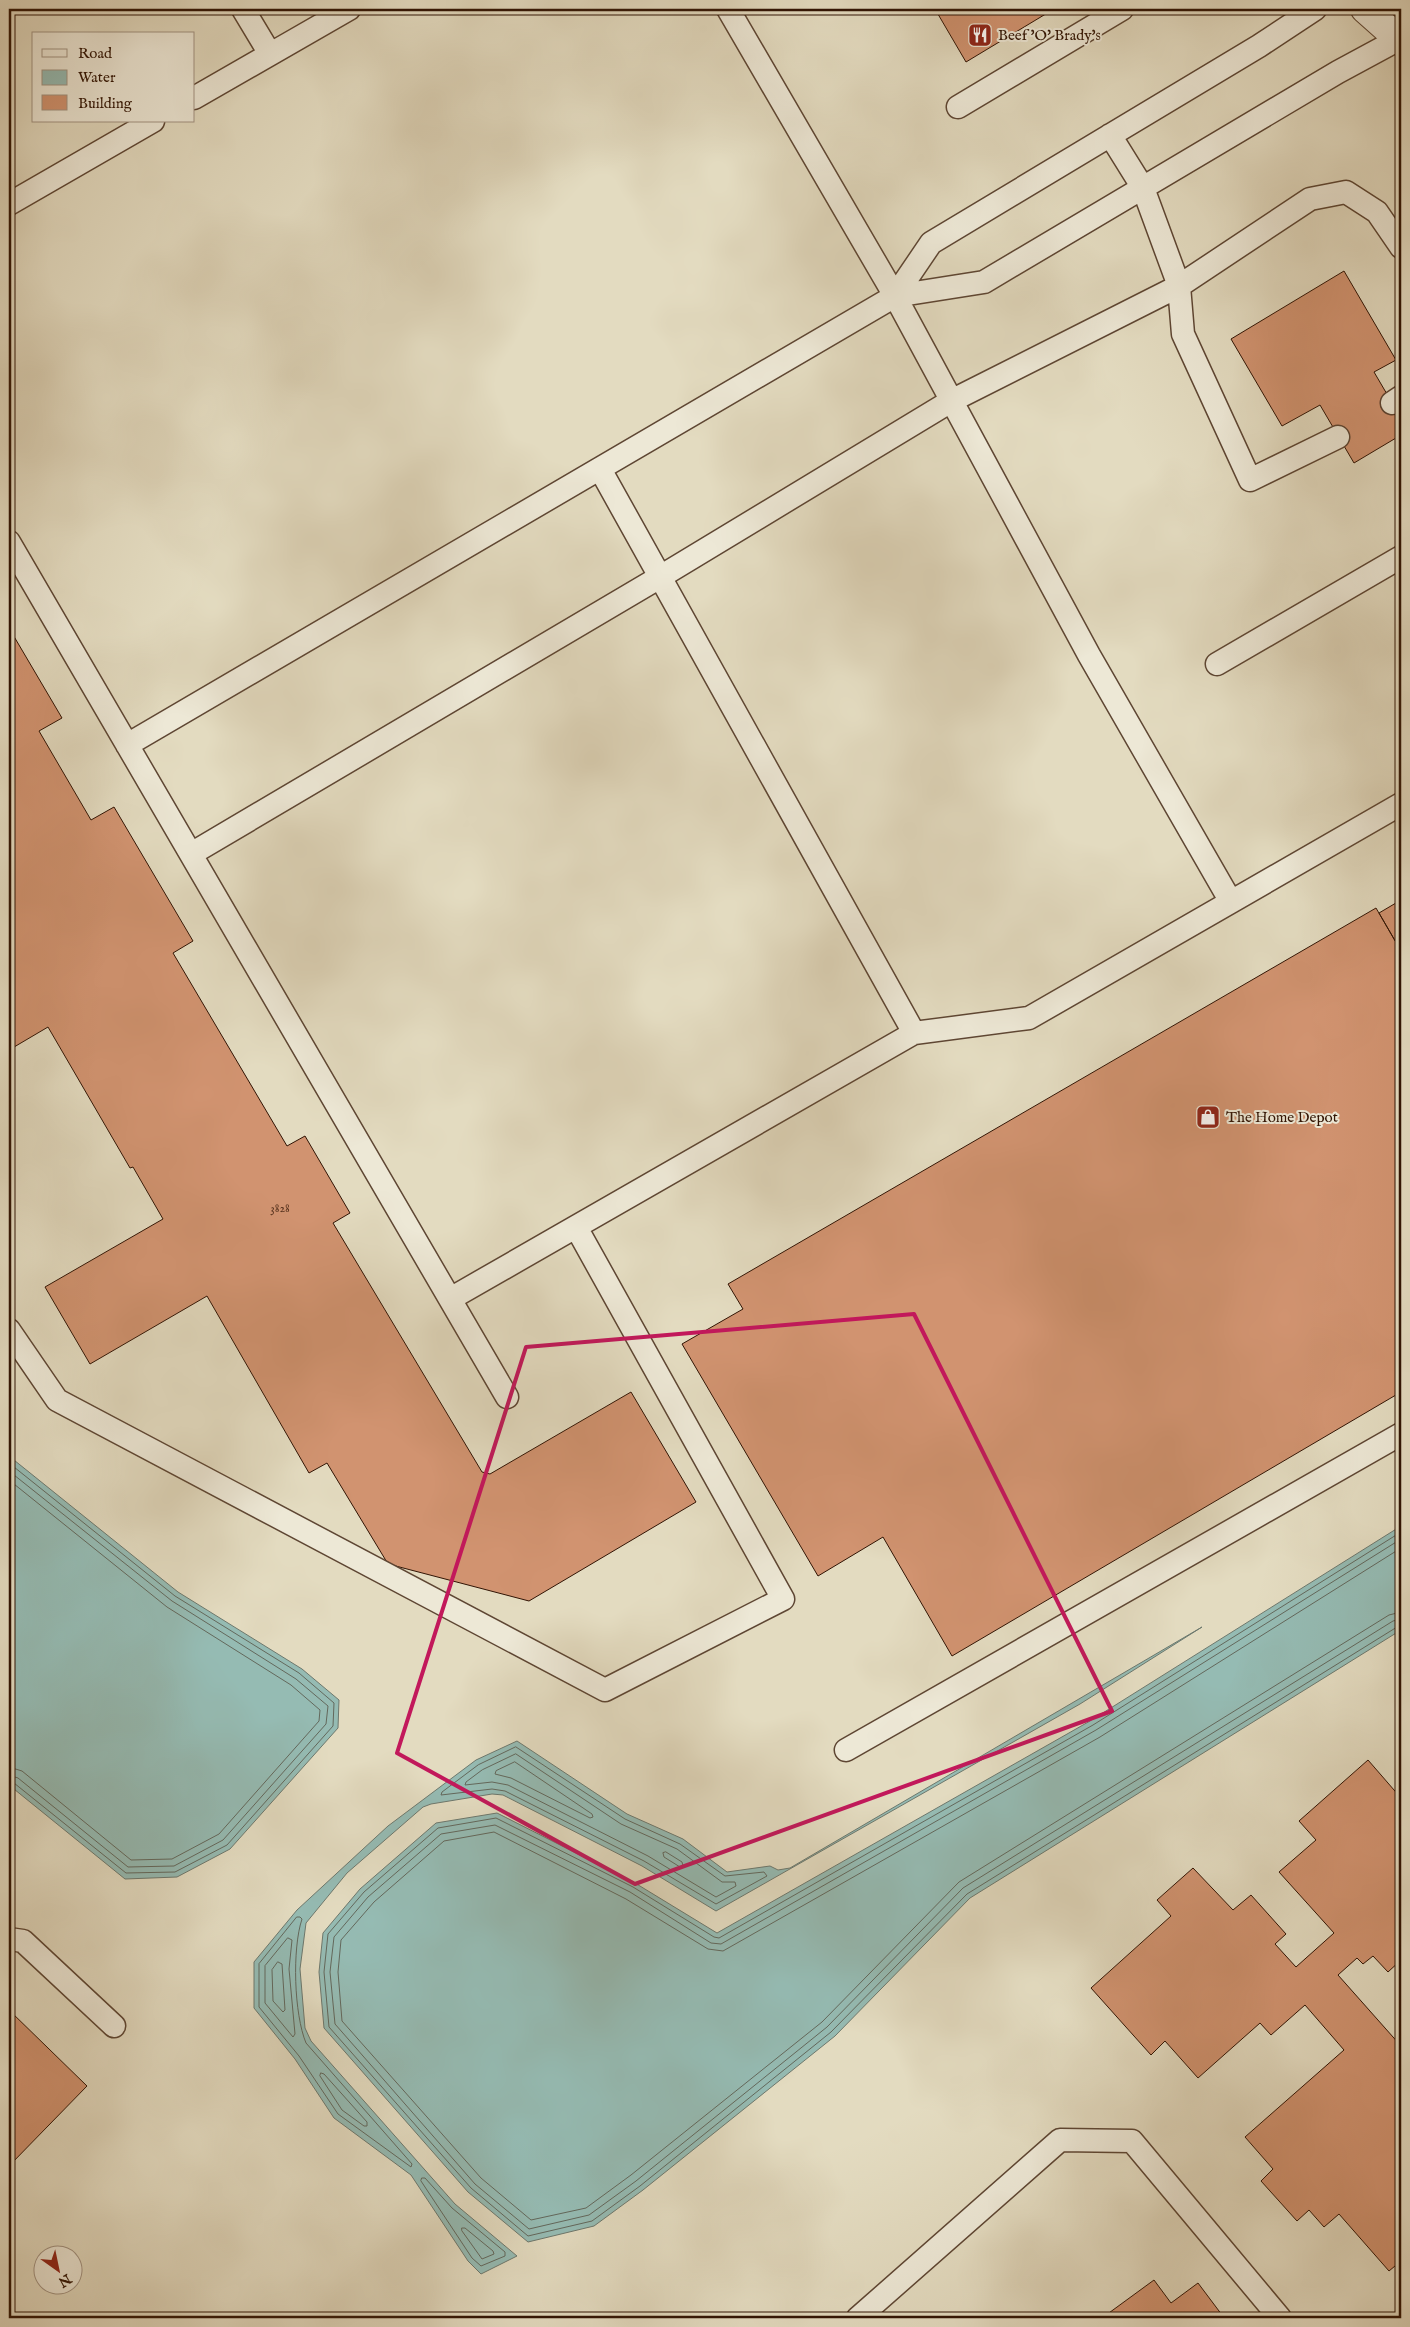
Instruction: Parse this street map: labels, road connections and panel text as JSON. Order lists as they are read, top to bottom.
{
  "places": {
    "restaurant": ["Beef 'O' Brady's"],
    "shop": ["The Home Depot"]
  },
  "house_numbers": ["3828"],
  "legend": ["Road", "Water", "Building"],
  "north": "bottom right"
}
